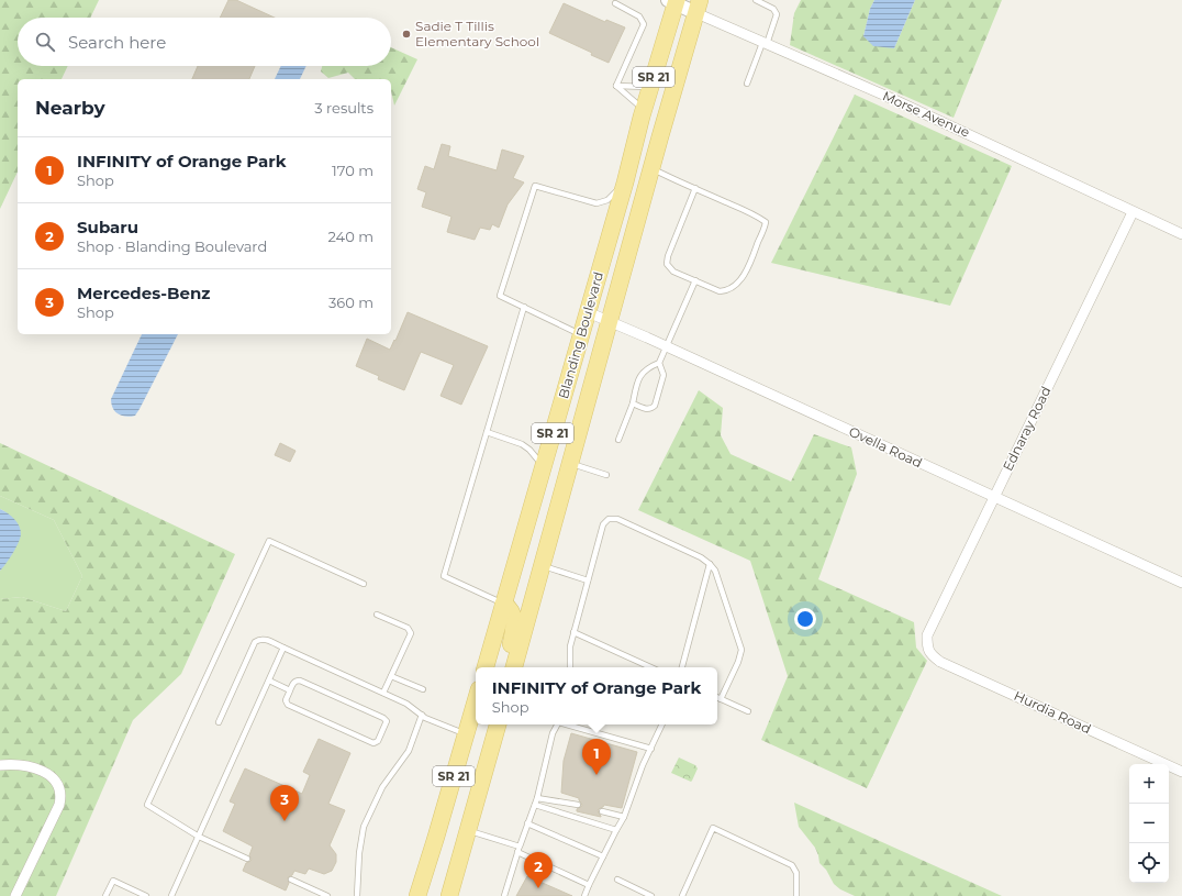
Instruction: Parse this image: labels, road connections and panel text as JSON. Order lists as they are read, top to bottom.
{
  "streets": {
    "main road": ["SR 21", "Blanding Boulevard"],
    "street": [
      "Morse Avenue",
      "Ednaray Road",
      "Ovella Road",
      "Hurdia Road"
    ]
  },
  "crossings": [
    ["Morse Avenue", "Blanding Boulevard"],
    ["Morse Avenue", "Ednaray Road"],
    ["Blanding Boulevard", "Ovella Road"],
    ["Ednaray Road", "Ovella Road"],
    ["Ednaray Road", "Hurdia Road"]
  ],
  "places": ["Sadie T Tillis Elementary School"],
  "page": {
    "search": "Search here",
    "heading": ["Nearby", "3 results"],
    "list": [
      {
        "mark": "1",
        "name": "INFINITY of Orange Park",
        "note": "Shop",
        "value": "170 m"
      },
      {
        "mark": "2",
        "name": "Subaru",
        "note": "Shop · Blanding Boulevard",
        "value": "240 m"
      },
      {
        "mark": "3",
        "name": "Mercedes-Benz",
        "note": "Shop",
        "value": "360 m"
      }
    ],
    "popup": ["INFINITY of Orange Park", "Shop"],
    "pins": ["1", "3", "2"],
    "map_buttons": ["+", "−"]
  }
}
